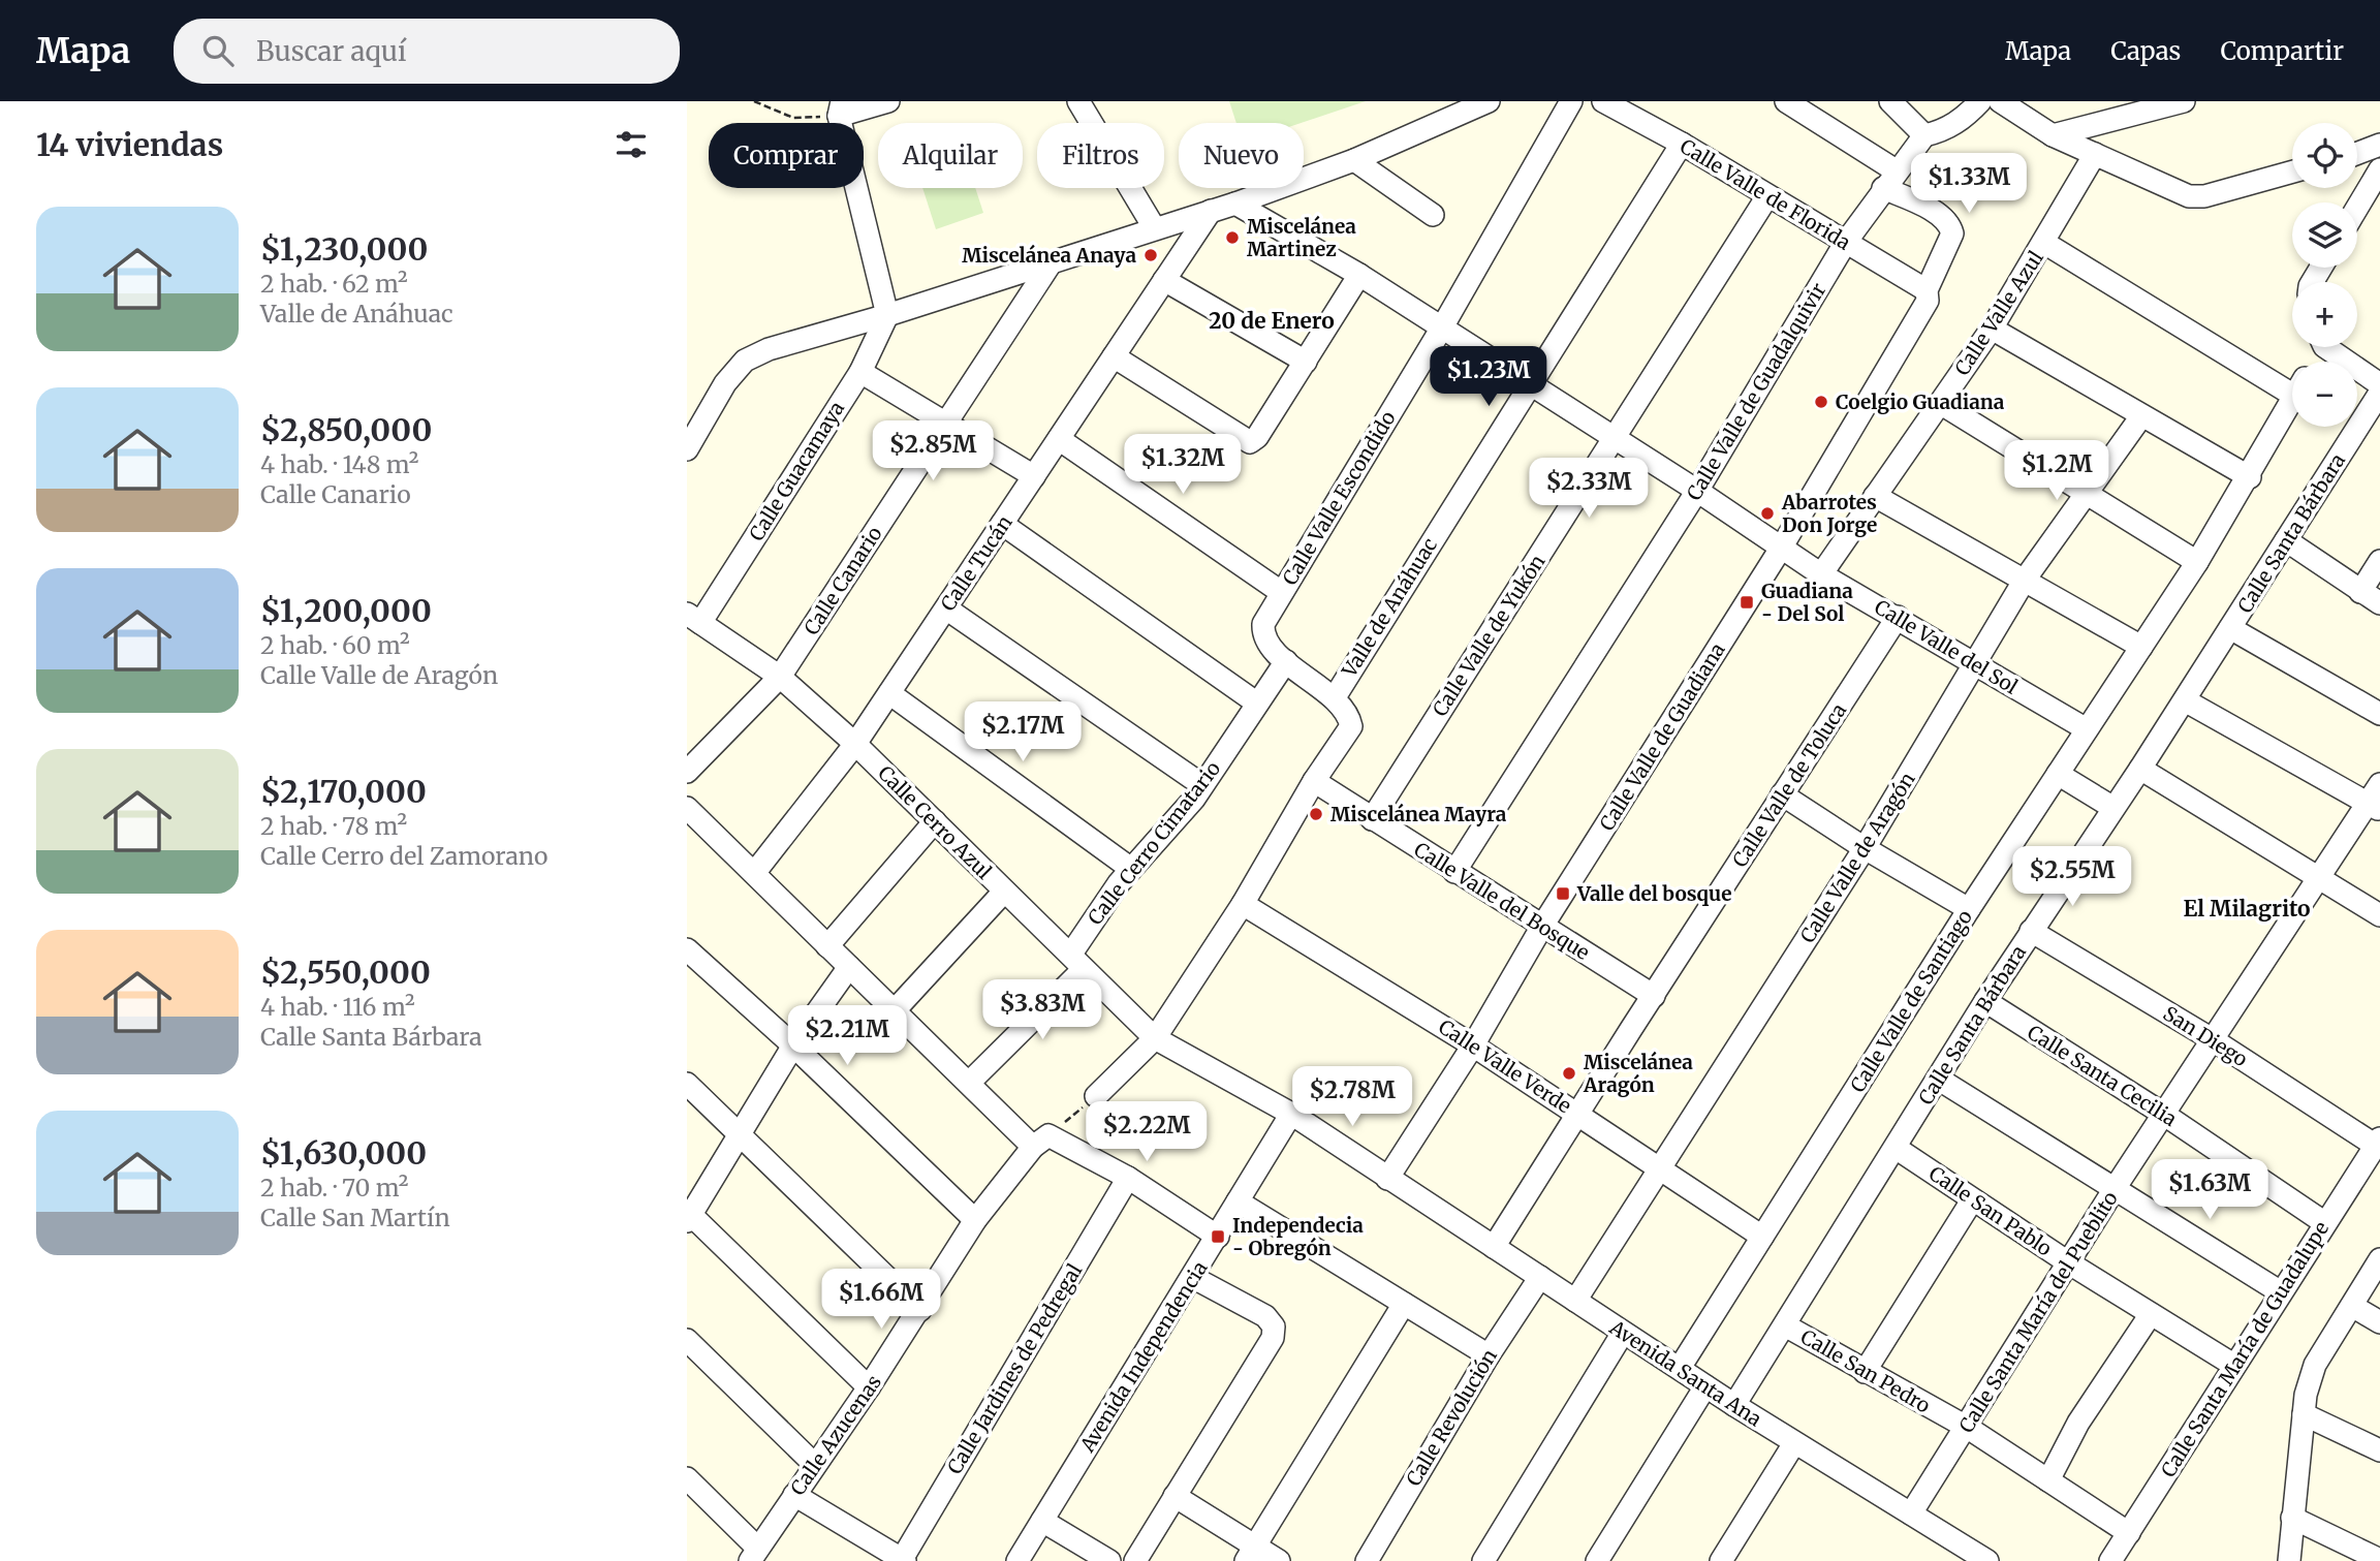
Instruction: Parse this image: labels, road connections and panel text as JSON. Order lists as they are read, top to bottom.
{
  "streets": {
    "street": [
      "Calle Valle de Florida",
      "Calle Valle Azul",
      "Calle Valle de Guadalquivir",
      "Calle Guacamaya",
      "Calle Valle Escondido",
      "Calle Santa Bárbara",
      "Calle Tucán",
      "Calle Canario",
      "Valle de Anáhuac",
      "Calle Valle de Yukón",
      "Calle Valle del Sol",
      "Calle Valle de Guadiana",
      "Calle Valle de Toluca",
      "Calle Cerro Azul",
      "Calle Cerro Cimatario",
      "Calle Valle de Aragón",
      "Calle Valle del Bosque",
      "Calle Valle de Santiago",
      "San Diego",
      "Calle Valle Verde",
      "Calle Santa Cecilia",
      "Calle San Pablo",
      "Calle Santa María del Pueblito",
      "Calle Santa María de Guadalupe",
      "Avenida Independencia",
      "Calle Jardines de Pedregal",
      "Calle San Pedro",
      "Avenida Santa Ana",
      "Calle Revolución",
      "Calle Azucenas"
    ]
  },
  "crossings": [
    ["Calle Valle de Florida", "Calle Valle de Guadalquivir"],
    ["Calle Valle de Florida", "Valle de Anáhuac"],
    ["Calle Valle de Florida", "Calle Valle de Yukón"],
    ["Calle Valle de Florida", "Calle Valle de Guadiana"],
    ["Calle Valle Azul", "Calle Valle del Sol"],
    ["Calle Valle de Guadalquivir", "Calle Valle del Sol"],
    ["Calle Valle de Guadalquivir", "Calle Valle de Guadiana"],
    ["Calle Valle de Guadalquivir", "Calle Valle del Bosque"],
    ["Calle Guacamaya", "Calle Cerro Azul"],
    ["Calle Valle Escondido", "Calle Valle del Sol"],
    ["Calle Valle Escondido", "Calle Cerro Cimatario"],
    ["Calle Santa Bárbara", "San Diego"],
    ["Calle Santa Bárbara", "Calle Santa Cecilia"],
    ["Calle Santa Bárbara", "Calle San Pablo"],
    ["Calle Santa Bárbara", "Calle San Pedro"],
    ["Calle Santa Bárbara", "Avenida Santa Ana"],
    ["Calle Tucán", "Calle Cerro Azul"],
    ["Calle Canario", "Calle Cerro Azul"],
    ["Valle de Anáhuac", "Calle Valle del Sol"],
    ["Valle de Anáhuac", "Calle Cerro Azul"],
    ["Valle de Anáhuac", "Calle Valle del Bosque"],
    ["Valle de Anáhuac", "Calle Valle Verde"],
    ["Calle Valle de Yukón", "Calle Valle del Sol"],
    ["Calle Valle de Yukón", "Calle Valle del Bosque"],
    ["Calle Valle del Sol", "Calle Valle de Guadiana"],
    ["Calle Valle del Sol", "Calle Valle de Toluca"],
    ["Calle Valle del Sol", "Calle Valle de Aragón"],
    ["Calle Valle del Sol", "Calle Valle de Santiago"],
    ["Calle Valle de Guadiana", "Calle Valle del Bosque"],
    ["Calle Valle de Guadiana", "Calle Valle Verde"],
    ["Calle Valle de Guadiana", "Avenida Santa Ana"],
    ["Calle Valle de Toluca", "Calle Valle del Bosque"],
    ["Calle Valle de Toluca", "Calle Valle Verde"],
    ["Calle Valle de Toluca", "Avenida Santa Ana"],
    ["Calle Cerro Azul", "Calle Cerro Cimatario"],
    ["Calle Cerro Azul", "Avenida Independencia"],
    ["Calle Cerro Azul", "Avenida Santa Ana"],
    ["Calle Valle de Aragón", "Calle Valle Verde"],
    ["Calle Valle de Aragón", "Avenida Santa Ana"],
    ["Calle Valle de Santiago", "Calle Valle Verde"],
    ["Calle Valle de Santiago", "Avenida Santa Ana"],
    ["San Diego", "Calle Santa María del Pueblito"],
    ["San Diego", "Calle Santa María de Guadalupe"],
    ["Calle Santa Cecilia", "Calle Santa María del Pueblito"],
    ["Calle Santa Cecilia", "Calle Santa María de Guadalupe"],
    ["Calle San Pablo", "Calle Santa María del Pueblito"],
    ["Calle San Pablo", "Calle Santa María de Guadalupe"],
    ["Calle Santa María del Pueblito", "Calle San Pedro"],
    ["Calle Santa María del Pueblito", "Avenida Santa Ana"],
    ["Calle Santa María de Guadalupe", "Calle San Pedro"],
    ["Avenida Independencia", "Avenida Santa Ana"],
    ["Avenida Santa Ana", "Calle Revolución"]
  ],
  "districts": ["20 de Enero", "El Milagrito"],
  "places": {
    "other": [
      "Miscelánea Martinez",
      "Miscelánea Anaya",
      "Coelgio Guadiana",
      "Abarrotes Don Jorge",
      "Miscelánea Mayra",
      "Miscelánea Aragón"
    ],
    "transit": ["Guadiana - Del Sol", "Valle del bosque", "Independecia - Obregón"]
  },
  "page": {
    "header": "Mapa",
    "search": "Buscar aquí",
    "nav": ["Mapa", "Capas", "Compartir"],
    "heading": "14 viviendas",
    "map_buttons": ["+", "−"],
    "chip": [
      "Comprar",
      "Alquilar",
      "Filtros",
      "Nuevo"
    ],
    "price": [
      "$1.33M",
      "$1.23M",
      "$2.85M",
      "$1.32M",
      "$1.2M",
      "$2.33M",
      "$2.17M",
      "$2.55M",
      "$3.83M",
      "$2.21M",
      "$2.78M",
      "$2.22M",
      "$1.63M",
      "$1.66M"
    ],
    "list": [
      {
        "name": "$1,230,000",
        "note": "2 hab. · 62 m² · Valle de Anáhuac"
      },
      {
        "name": "$2,850,000",
        "note": "4 hab. · 148 m² · Calle Canario"
      },
      {
        "name": "$1,200,000",
        "note": "2 hab. · 60 m² · Calle Valle de Aragón"
      },
      {
        "name": "$2,170,000",
        "note": "2 hab. · 78 m² · Calle Cerro del Zamorano"
      },
      {
        "name": "$2,550,000",
        "note": "4 hab. · 116 m² · Calle Santa Bárbara"
      },
      {
        "name": "$1,630,000",
        "note": "2 hab. · 70 m² · Calle San Martín"
      }
    ]
  }
}
